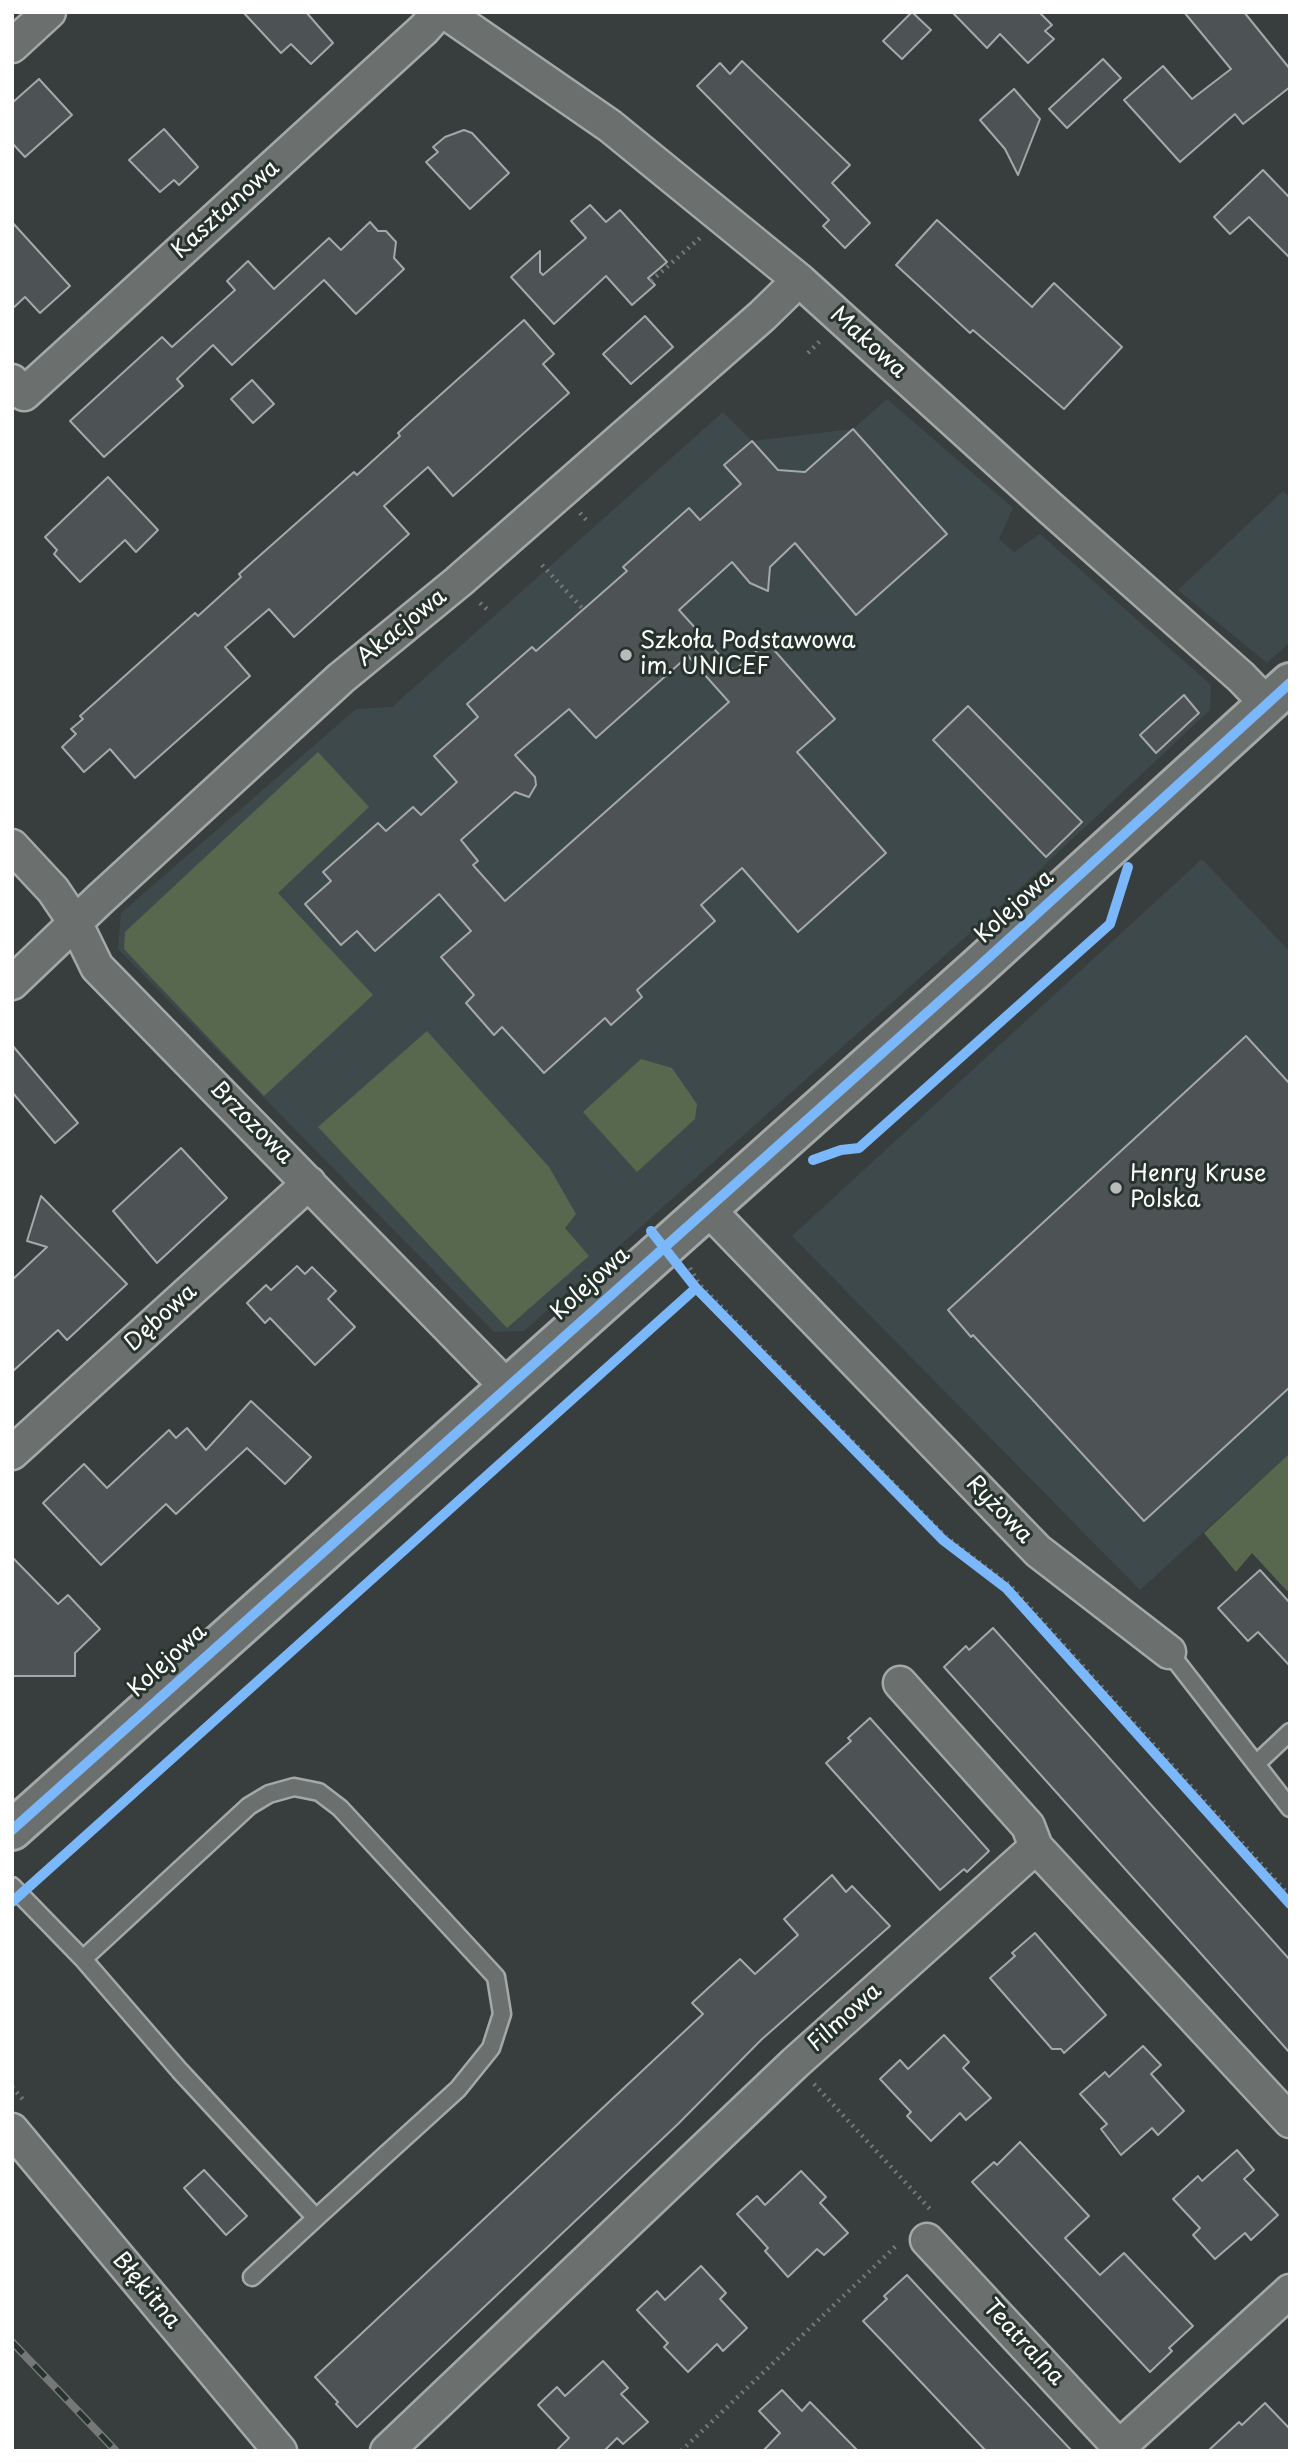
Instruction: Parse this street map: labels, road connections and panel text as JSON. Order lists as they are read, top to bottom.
{
  "streets": {
    "street": [
      "Kasztanowa",
      "Makowa",
      "Akacjowa",
      "Kolejowa",
      "Brzozowa",
      "Dębowa",
      "Ryżowa",
      "Filmowa",
      "Błękitna",
      "Teatralna"
    ]
  },
  "crossings": [
    ["Makowa", "Akacjowa"],
    ["Makowa", "Kolejowa"],
    ["Akacjowa", "Brzozowa"],
    ["Kolejowa", "Brzozowa"],
    ["Kolejowa", "Ryżowa"],
    ["Brzozowa", "Dębowa"]
  ],
  "places": ["Szkoła Podstawowa im. UNICEF", "Henry Kruse Polska"]
}
